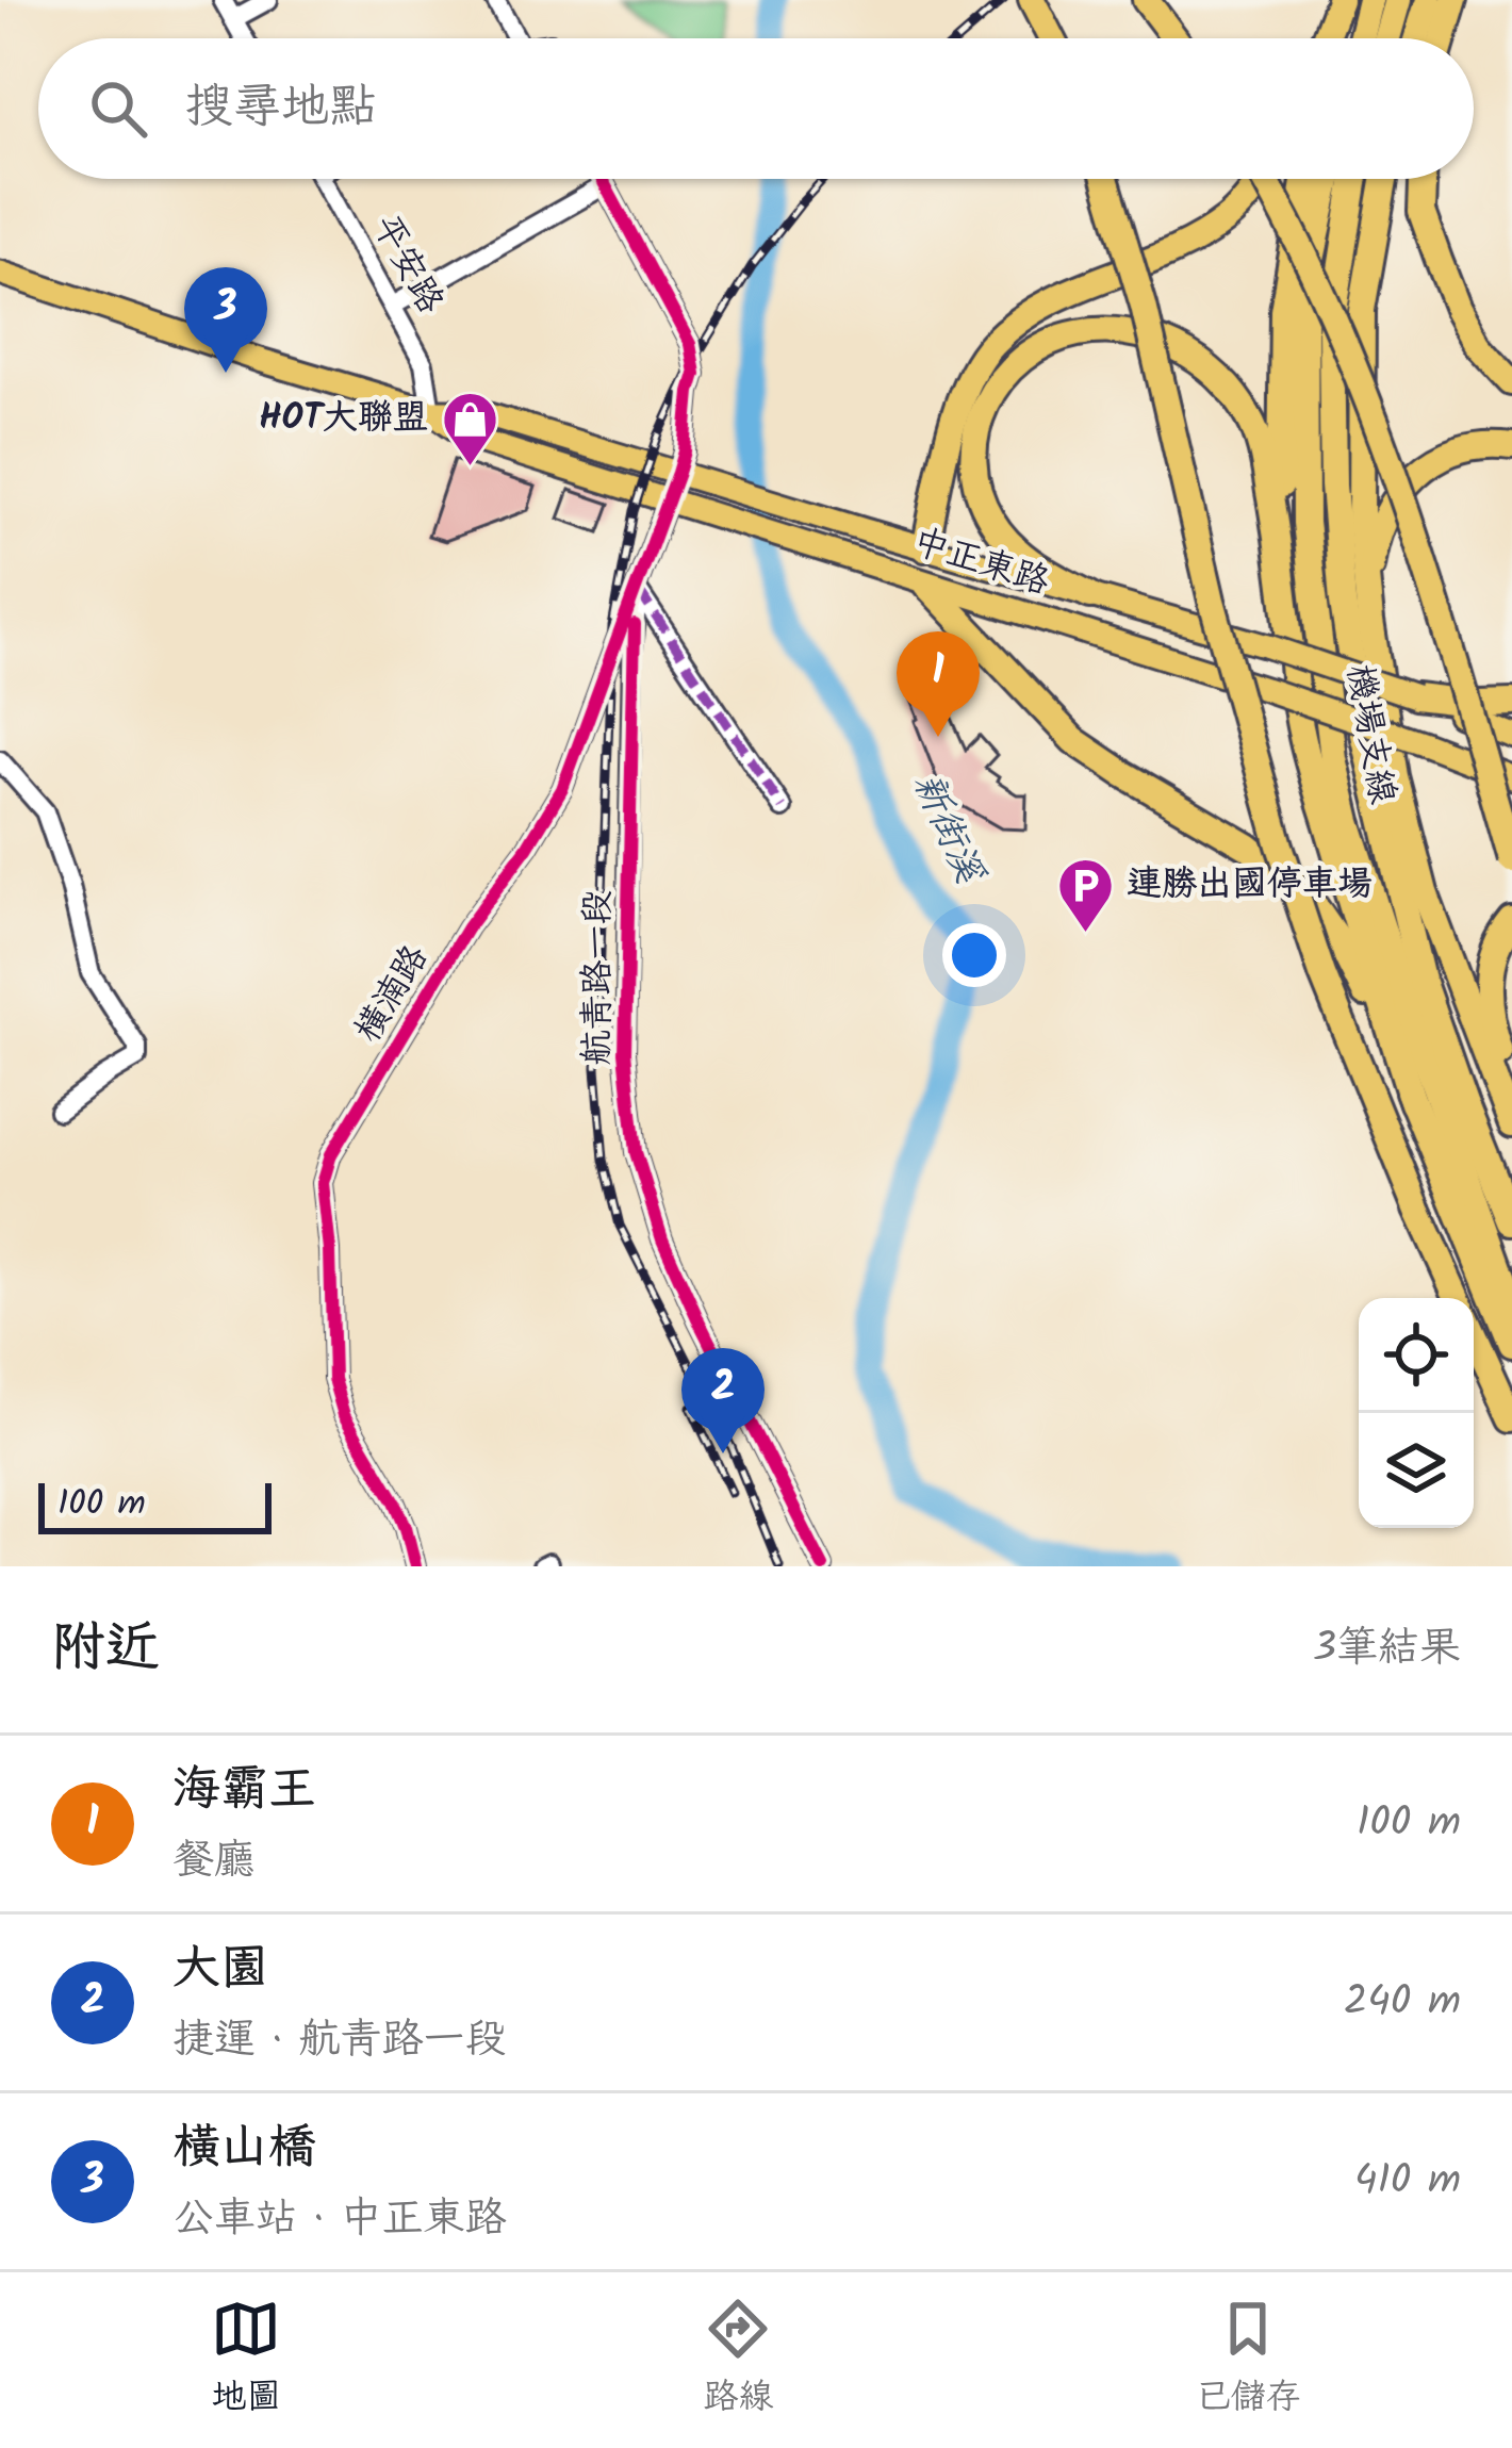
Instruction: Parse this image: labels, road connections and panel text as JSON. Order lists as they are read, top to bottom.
{
  "streets": {
    "highway": ["機場支線"],
    "main road": ["中正東路"],
    "street": ["平安路", "航青路一段", "橫湳路"]
  },
  "crossings": [
    ["平安路", "中正東路"],
    ["中正東路", "橫湳路"],
    ["航青路一段", "橫湳路"]
  ],
  "water": ["新街溪"],
  "places": {
    "shop": ["HOT大聯盟"],
    "parking": ["連勝出國停車場"]
  },
  "scale_bar": "100 m",
  "page": {
    "search": "搜尋地點",
    "pins": ["3", "1", "2"],
    "scale": "100 m",
    "heading": ["附近", "3筆結果"],
    "list": [
      {
        "mark": "1",
        "name": "海霸王",
        "note": "餐廳",
        "value": "100 m"
      },
      {
        "mark": "2",
        "name": "大園",
        "note": "捷運 · 航青路一段",
        "value": "240 m"
      },
      {
        "mark": "3",
        "name": "橫山橋",
        "note": "公車站 · 中正東路",
        "value": "410 m"
      }
    ],
    "nav": ["地圖", "路線", "已儲存"]
  }
}
